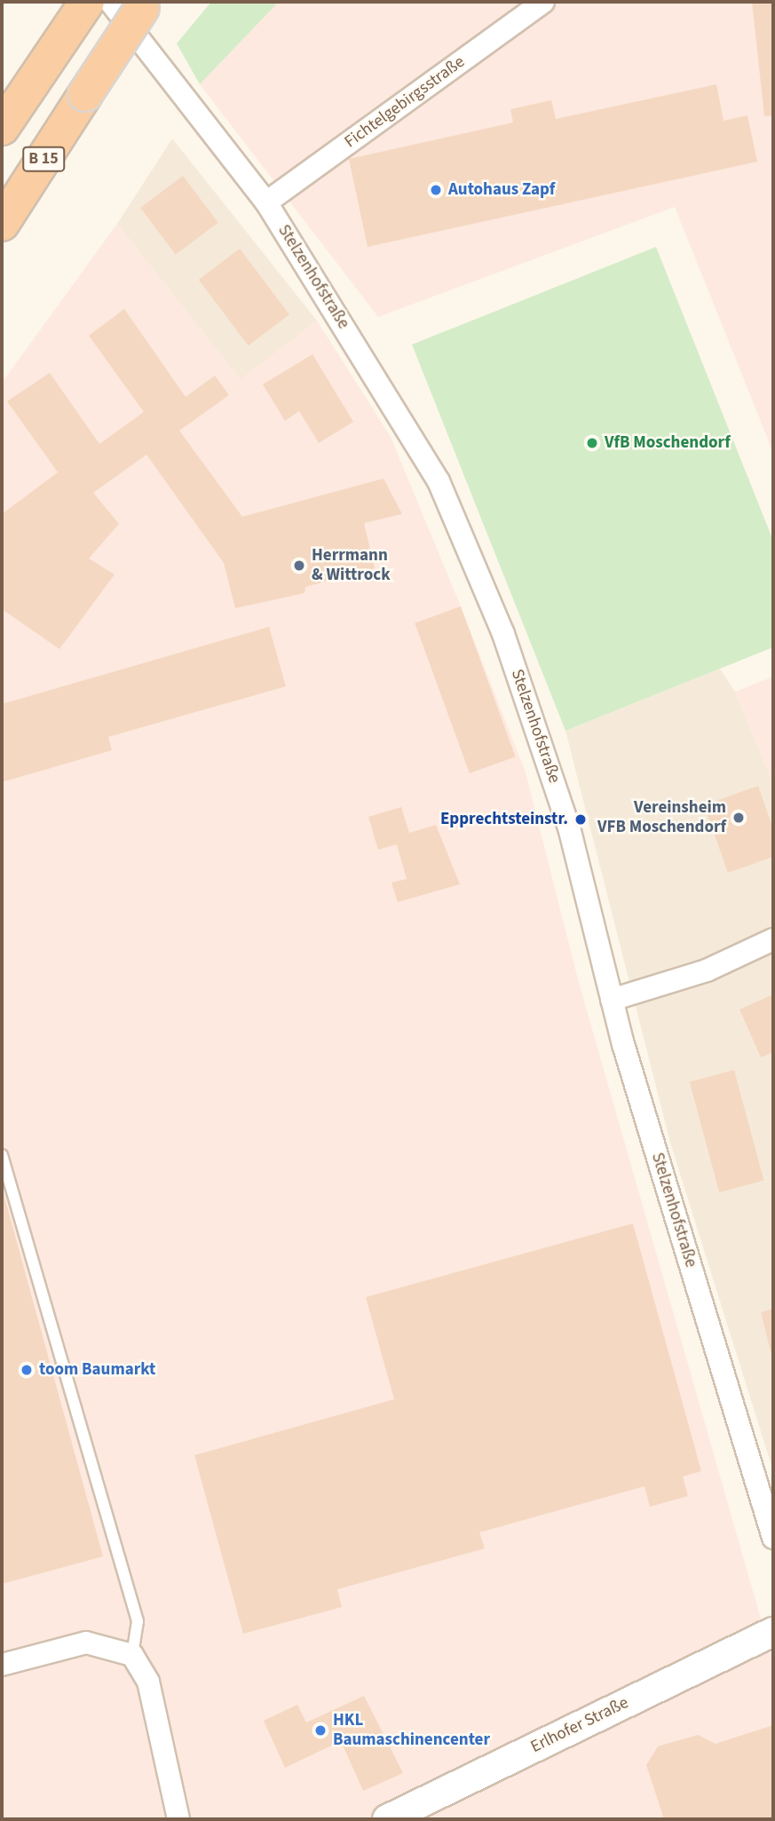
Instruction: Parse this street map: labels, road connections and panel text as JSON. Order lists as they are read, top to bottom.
{
  "streets": {
    "highway": ["B 15"],
    "street": ["Fichtelgebirgsstraße", "Stelzenhofstraße", "Erlhofer Straße"]
  },
  "crossings": [
    ["Fichtelgebirgsstraße", "Stelzenhofstraße"],
    ["B 15", "Stelzenhofstraße"]
  ],
  "places": [
    "Autohaus Zapf",
    "VfB Moschendorf",
    "Herrmann & Wittrock",
    "Vereinsheim VFB Moschendorf",
    "Epprechtsteinstr.",
    "toom Baumarkt",
    "HKL Baumaschinencenter"
  ]
}
